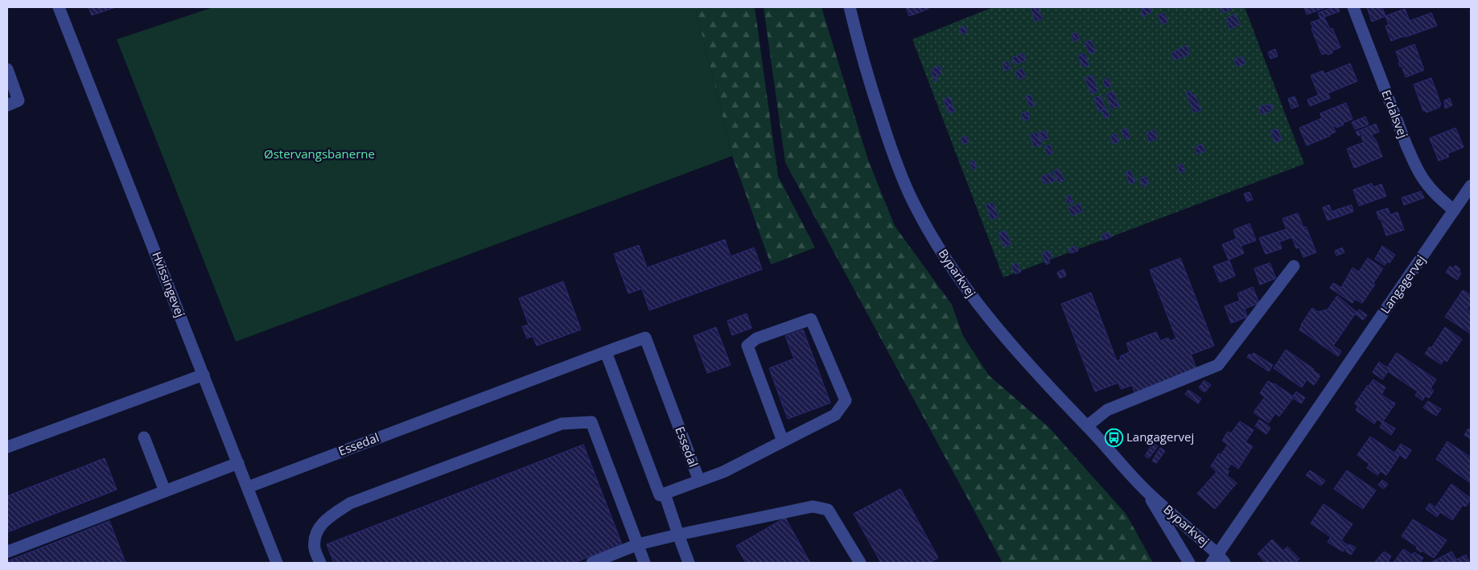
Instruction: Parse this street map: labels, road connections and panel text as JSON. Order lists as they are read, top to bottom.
{
  "streets": {
    "street": [
      "Erdalsvej",
      "Byparkvej",
      "Hvissingevej",
      "Langagervej",
      "Essedal"
    ]
  },
  "crossings": [
    ["Erdalsvej", "Langagervej"],
    ["Byparkvej", "Langagervej"],
    ["Hvissingevej", "Essedal"]
  ],
  "parks": ["Østervangsbanerne"],
  "places": {
    "bus stop": ["Langagervej"]
  }
}
